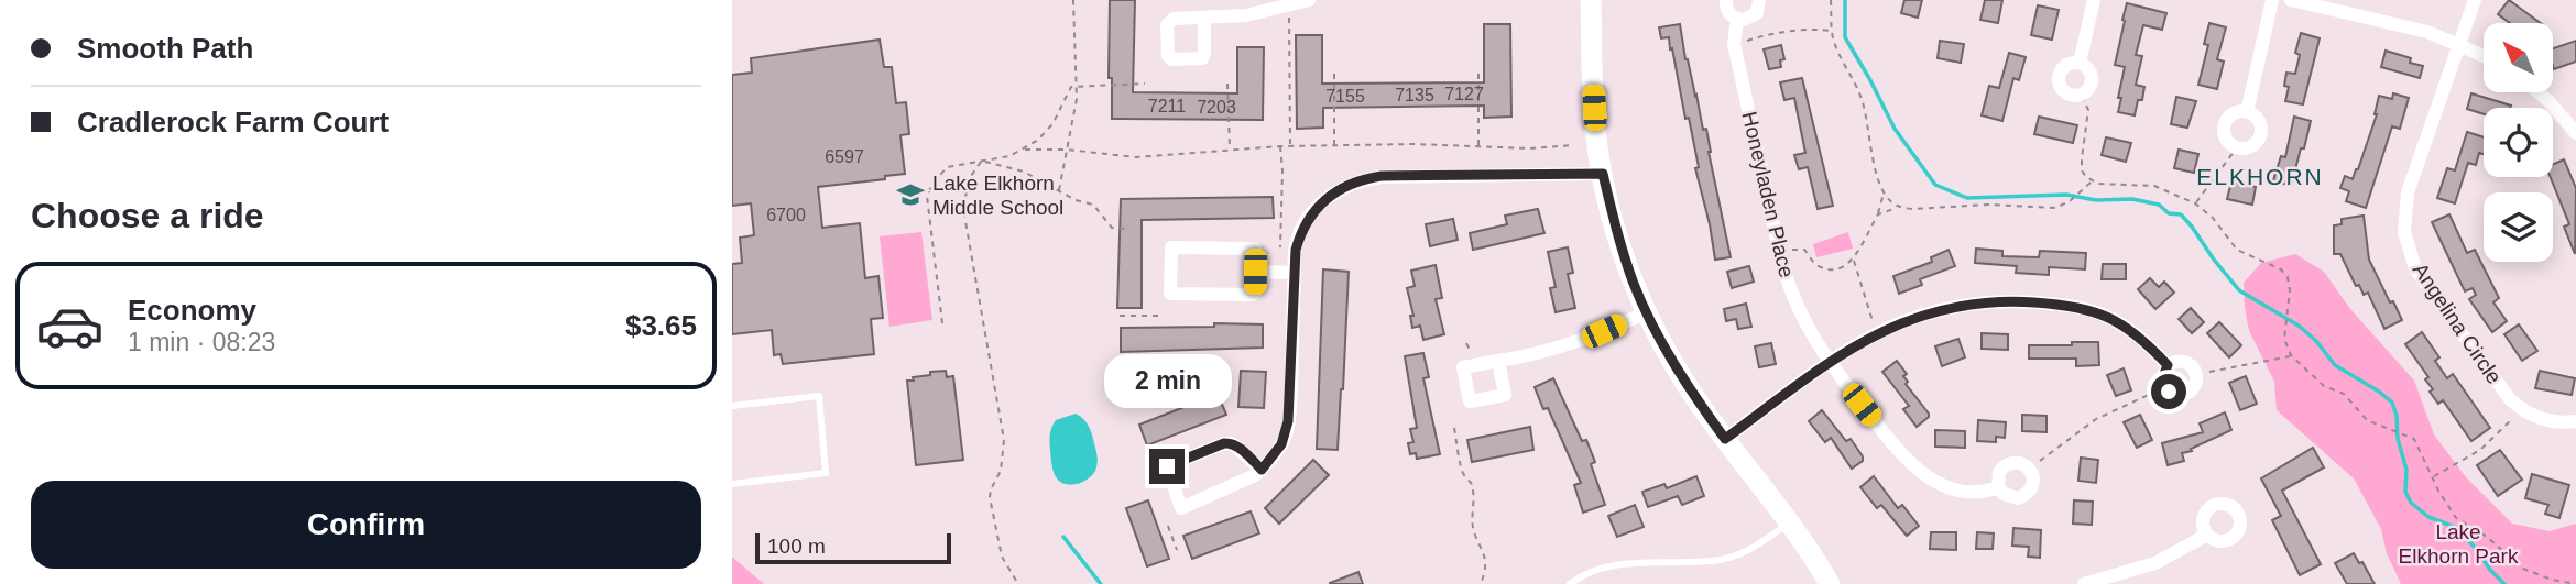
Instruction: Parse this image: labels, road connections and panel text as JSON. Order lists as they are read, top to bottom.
{
  "streets": {
    "street": ["Honeyladen Place", "Angelina Circle"]
  },
  "districts": ["ELKHORN"],
  "parks": ["Lake Elkhorn Park"],
  "places": {
    "school or university": ["Lake Elkhorn Middle School"]
  },
  "house_numbers": [
    "7127",
    "7135",
    "7155",
    "7211",
    "7203",
    "6597",
    "6700"
  ],
  "scale_bar": "100 m",
  "north": "top left",
  "page": {
    "banner": ["Smooth Path", "Cradlerock Farm Court"],
    "heading": "Choose a ride",
    "list": [
      {
        "name": "Economy",
        "note": "1 min · 08:23",
        "value": "$3.65"
      }
    ],
    "bubble": "2 min",
    "buttons": "Confirm",
    "scale": "100 m"
  }
}
